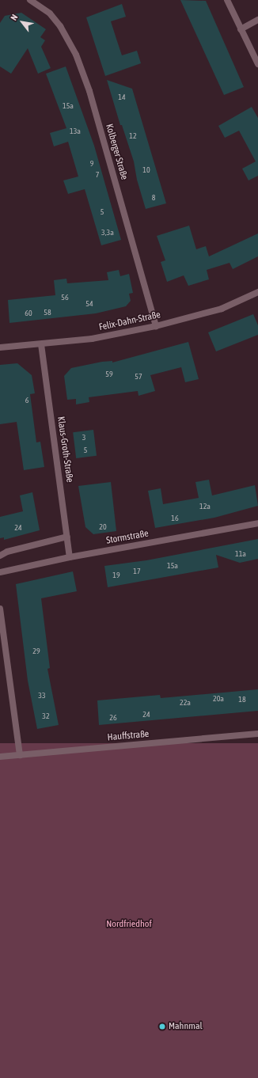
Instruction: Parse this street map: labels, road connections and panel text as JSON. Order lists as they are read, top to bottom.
{
  "streets": {
    "street": [
      "Kolberger Straße",
      "Felix-Dahn-Straße",
      "Klaus-Groth-Straße",
      "Stormstraße",
      "Hauffstraße"
    ]
  },
  "crossings": [
    ["Kolberger Straße", "Felix-Dahn-Straße"],
    ["Felix-Dahn-Straße", "Klaus-Groth-Straße"],
    ["Klaus-Groth-Straße", "Stormstraße"]
  ],
  "parks": ["Nordfriedhof"],
  "places": ["Mahnmal"],
  "house_numbers": [
    "14",
    "15a",
    "13a",
    "12",
    "9",
    "10",
    "7",
    "8",
    "5",
    "3,3a",
    "56",
    "54",
    "58",
    "60",
    "59",
    "57",
    "6",
    "3",
    "5",
    "12a",
    "16",
    "20",
    "24",
    "11a",
    "15a",
    "17",
    "19",
    "29",
    "33",
    "20a",
    "18",
    "22a",
    "24",
    "32",
    "26"
  ],
  "north": "top left"
}
